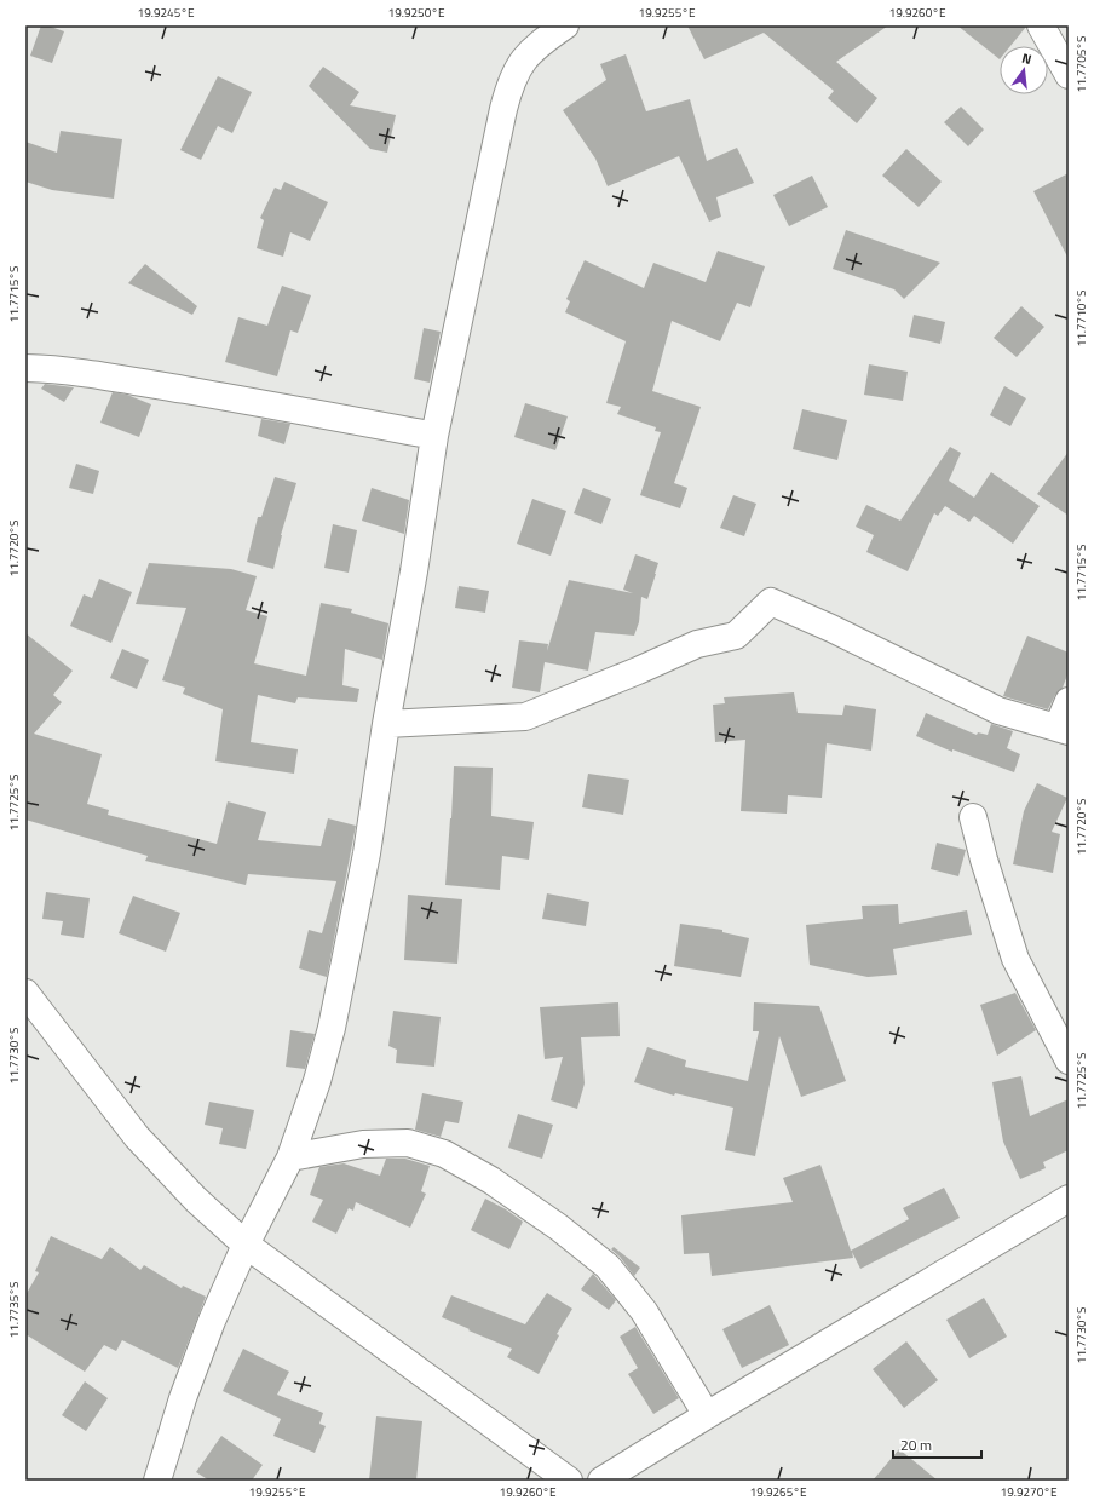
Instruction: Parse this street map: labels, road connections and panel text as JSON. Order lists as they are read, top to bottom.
{
  "scale_bar": "20 m",
  "north": "top",
  "coordinates": [
    "19.9245°E",
    "19.9250°E",
    "19.9255°E",
    "19.9260°E",
    "11.7705°S",
    "11.7715°S",
    "11.7710°S",
    "11.7720°S",
    "11.7725°S",
    "11.7730°S",
    "11.7735°S",
    "19.9265°E",
    "19.9270°E"
  ]
}
